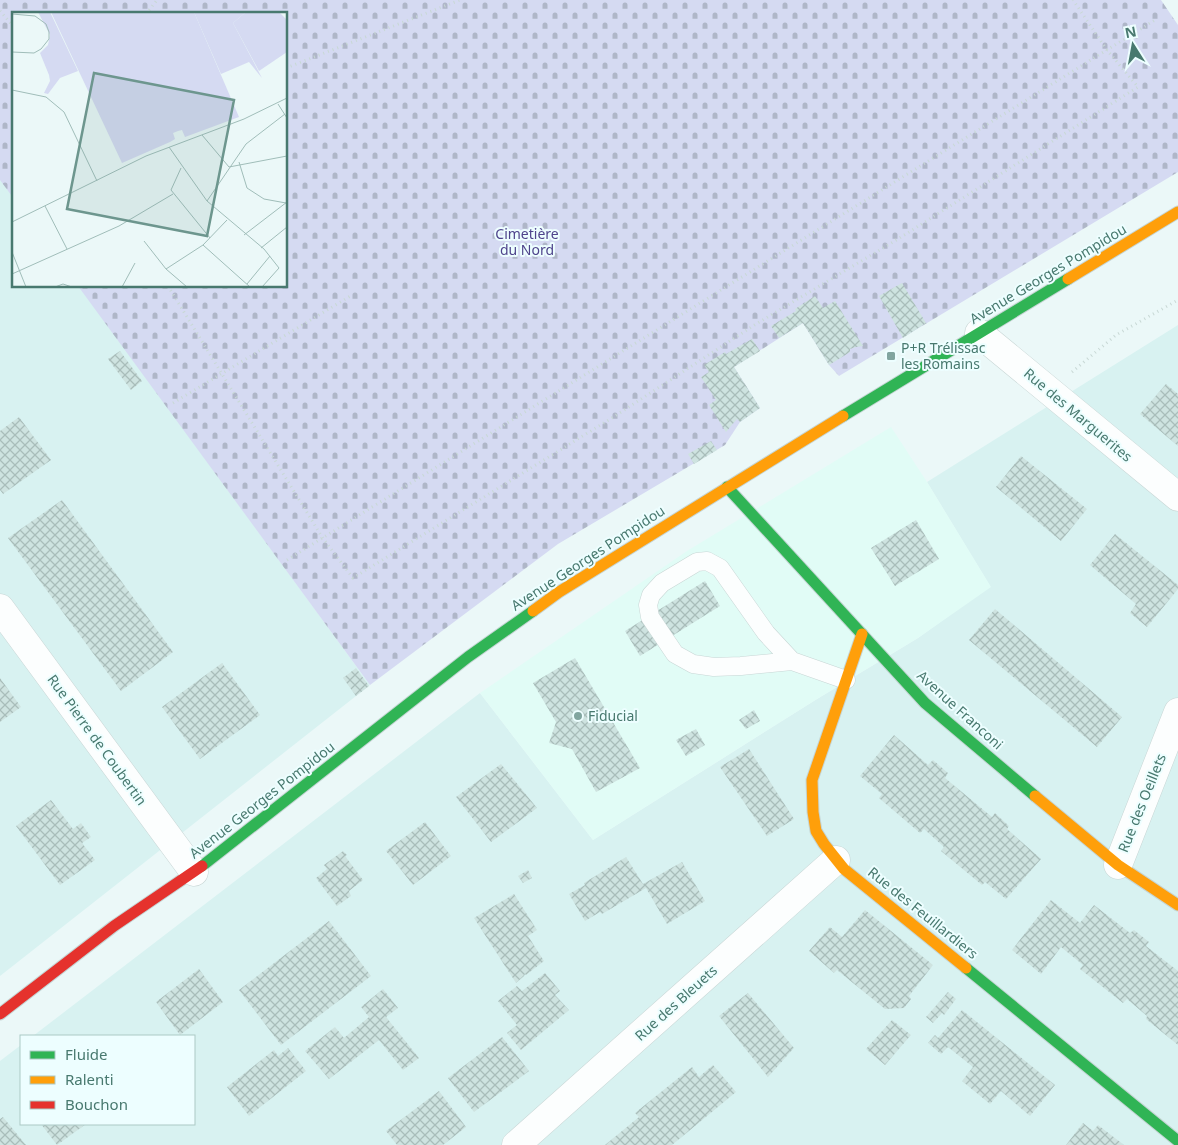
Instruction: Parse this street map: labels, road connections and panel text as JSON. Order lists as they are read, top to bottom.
{
  "streets": {
    "main road": ["Avenue Georges Pompidou", "Avenue Franconi", "Rue des Feuillardiers"],
    "street": [
      "Rue des Marguerites",
      "Rue Pierre de Coubertin",
      "Rue des Oeillets",
      "Rue des Bleuets"
    ]
  },
  "crossings": [
    ["Avenue Georges Pompidou", "Rue des Marguerites"],
    ["Avenue Georges Pompidou", "Avenue Franconi"],
    ["Avenue Georges Pompidou", "Rue Pierre de Coubertin"],
    ["Avenue Franconi", "Rue des Oeillets"],
    ["Avenue Franconi", "Rue des Feuillardiers"],
    ["Rue des Feuillardiers", "Rue des Bleuets"]
  ],
  "parks": ["Cimetière du Nord"],
  "places": {
    "transit": ["P+R Trélissac les Romains"],
    "other": ["Fiducial"]
  },
  "legend": ["Fluide", "Ralenti", "Bouchon"],
  "north": "top"
}
